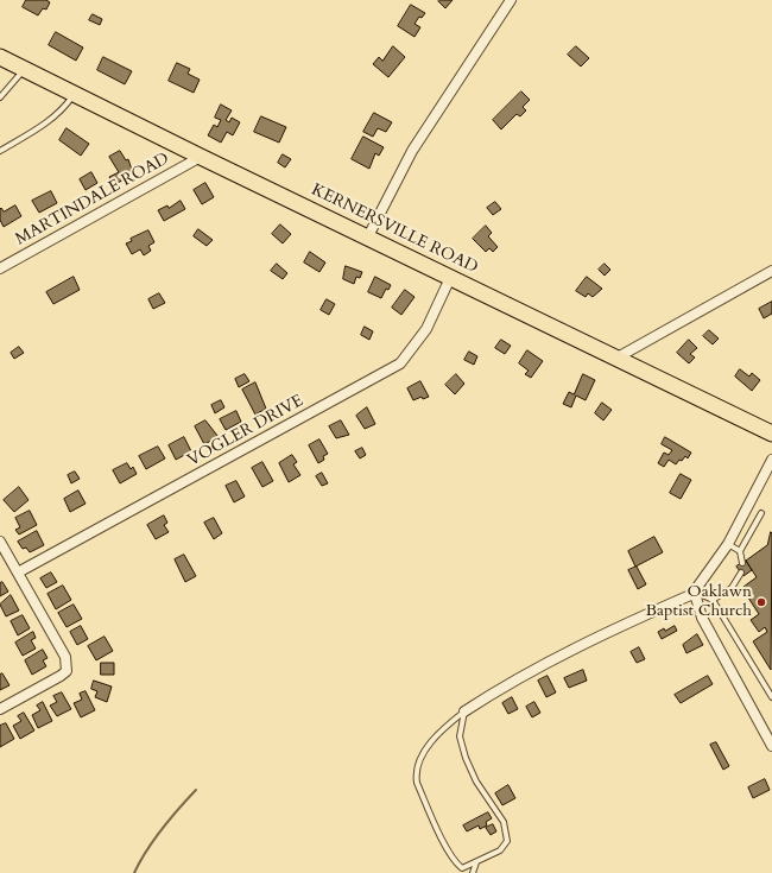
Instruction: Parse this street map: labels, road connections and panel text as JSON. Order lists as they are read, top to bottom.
{
  "streets": {
    "main road": ["KERNERSVILLE ROAD"],
    "street": ["MARTINDALE ROAD", "VOGLER DRIVE"]
  },
  "crossings": [
    ["MARTINDALE ROAD", "KERNERSVILLE ROAD"],
    ["KERNERSVILLE ROAD", "VOGLER DRIVE"]
  ],
  "places": ["Oaklawn Baptist Church"]
}
